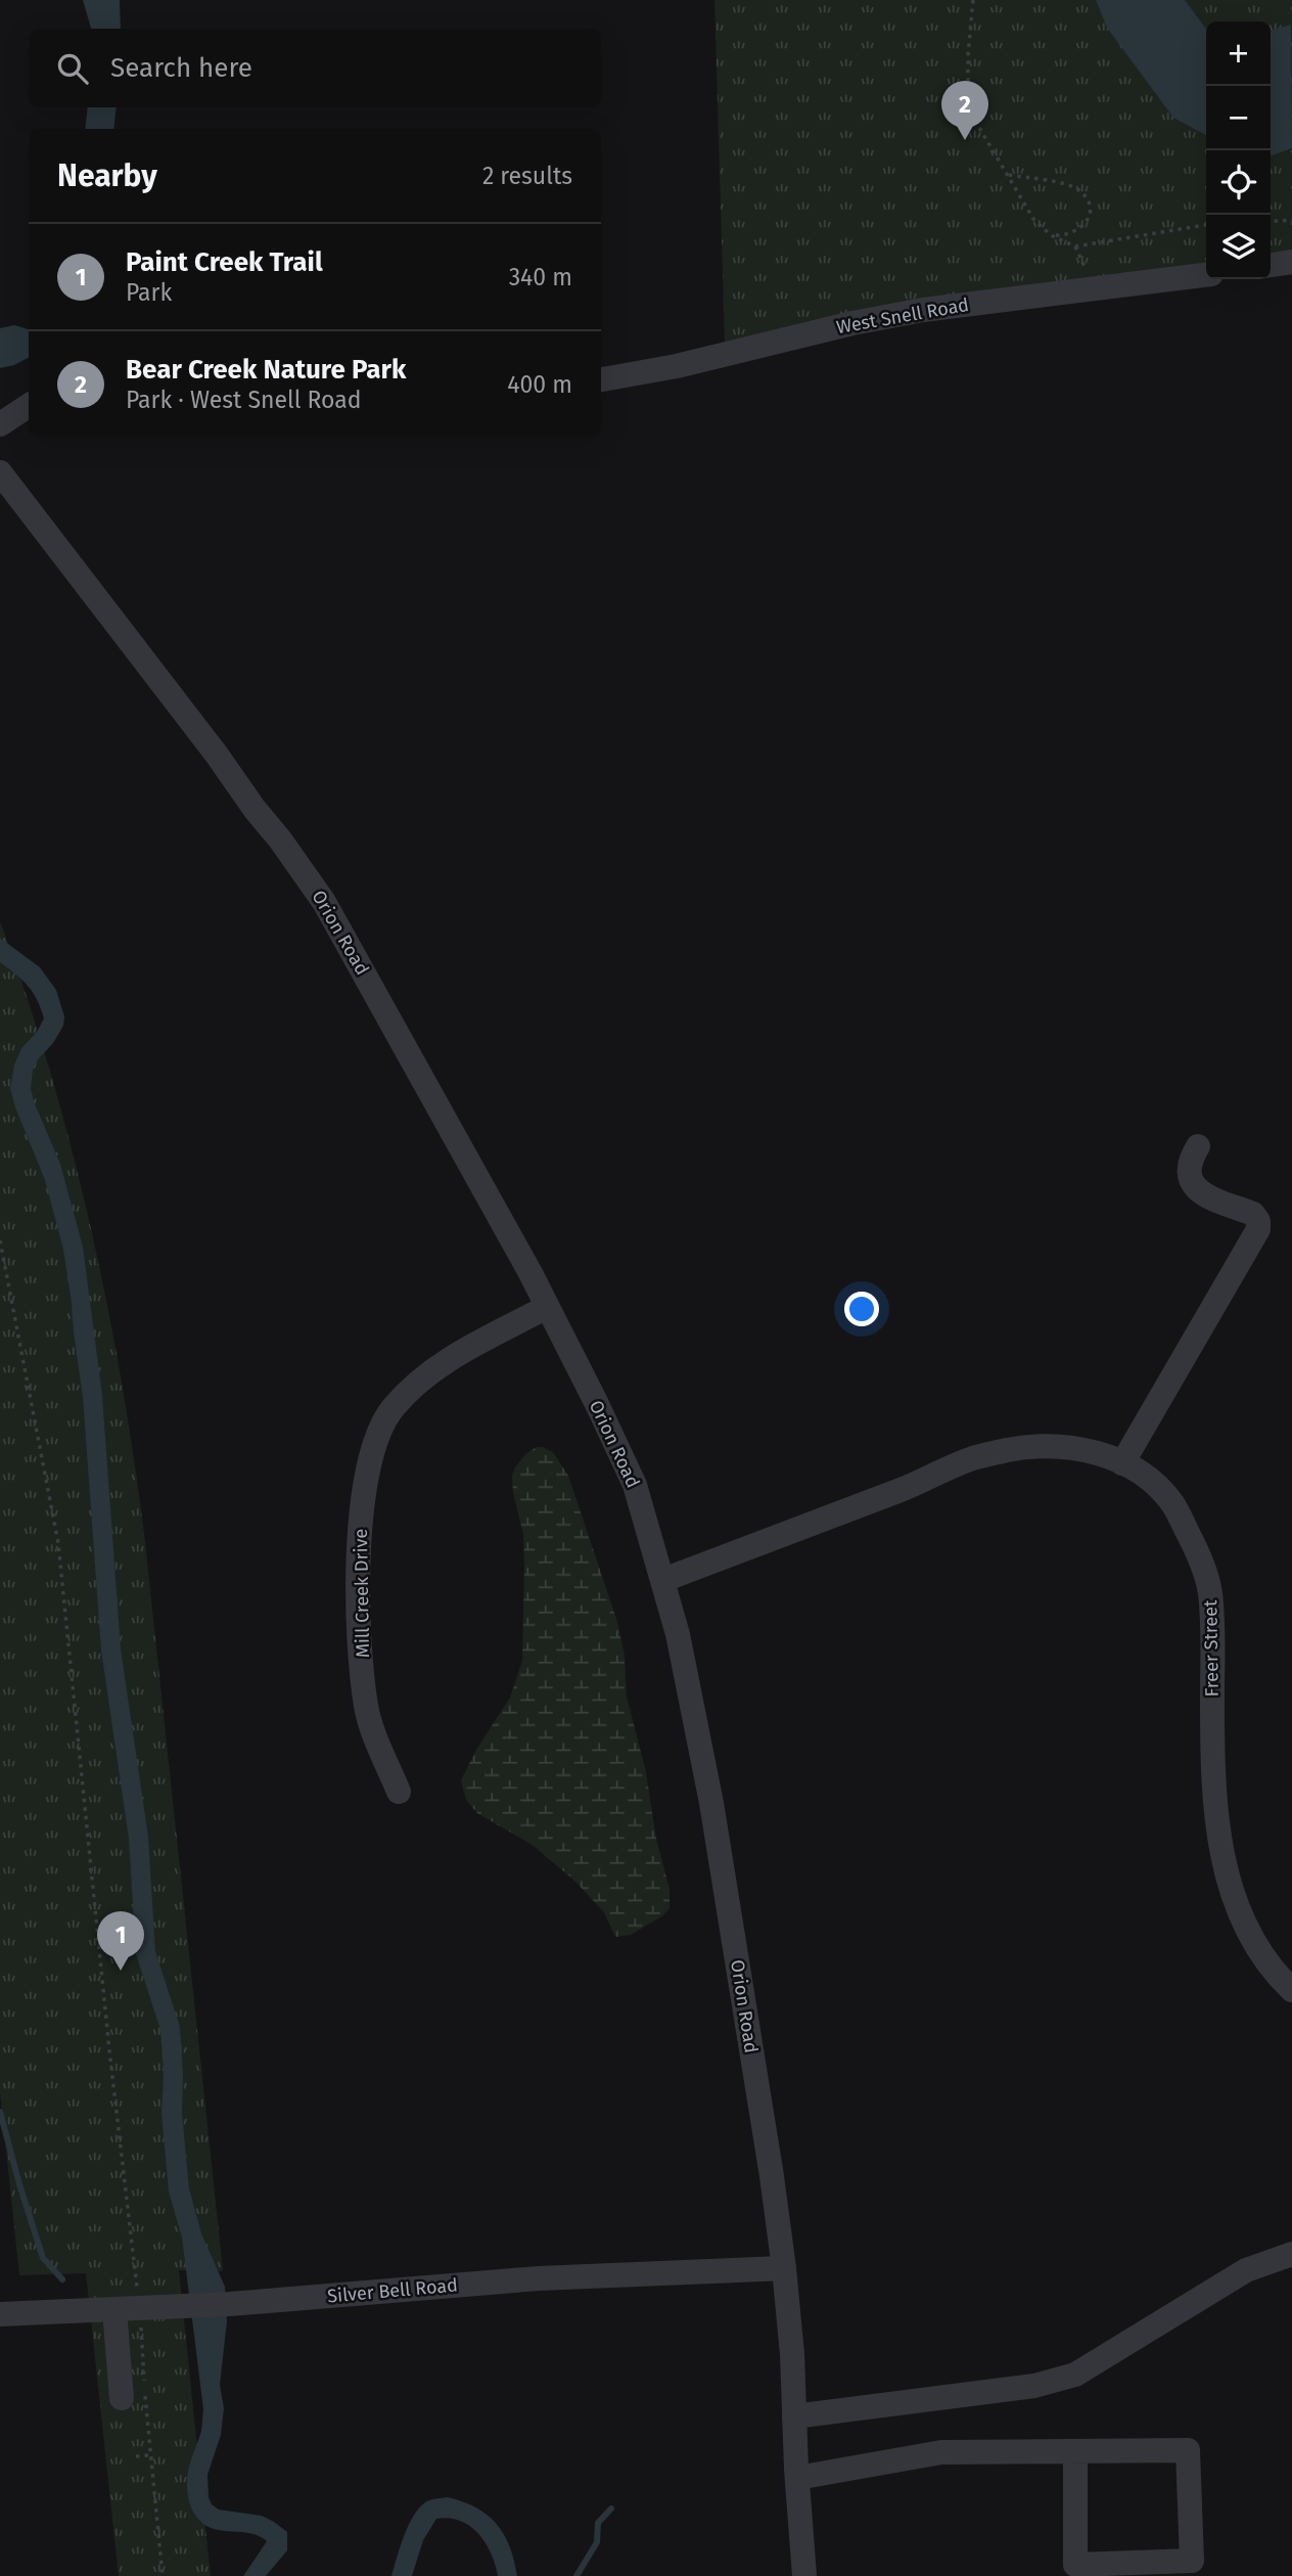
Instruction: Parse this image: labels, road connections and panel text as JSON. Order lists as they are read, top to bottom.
{
  "streets": {
    "street": [
      "West Snell Road",
      "Orion Road",
      "Mill Creek Drive",
      "Freer Street",
      "Silver Bell Road"
    ]
  },
  "crossings": [
    ["Orion Road", "Mill Creek Drive"],
    ["Orion Road", "Freer Street"],
    ["Orion Road", "Silver Bell Road"]
  ],
  "page": {
    "map_buttons": ["+", "−"],
    "search": "Search here",
    "pins": ["2", "1"],
    "heading": ["Nearby", "2 results"],
    "list": [
      {
        "mark": "1",
        "name": "Paint Creek Trail",
        "note": "Park",
        "value": "340 m"
      },
      {
        "mark": "2",
        "name": "Bear Creek Nature Park",
        "note": "Park · West Snell Road",
        "value": "400 m"
      }
    ]
  }
}
